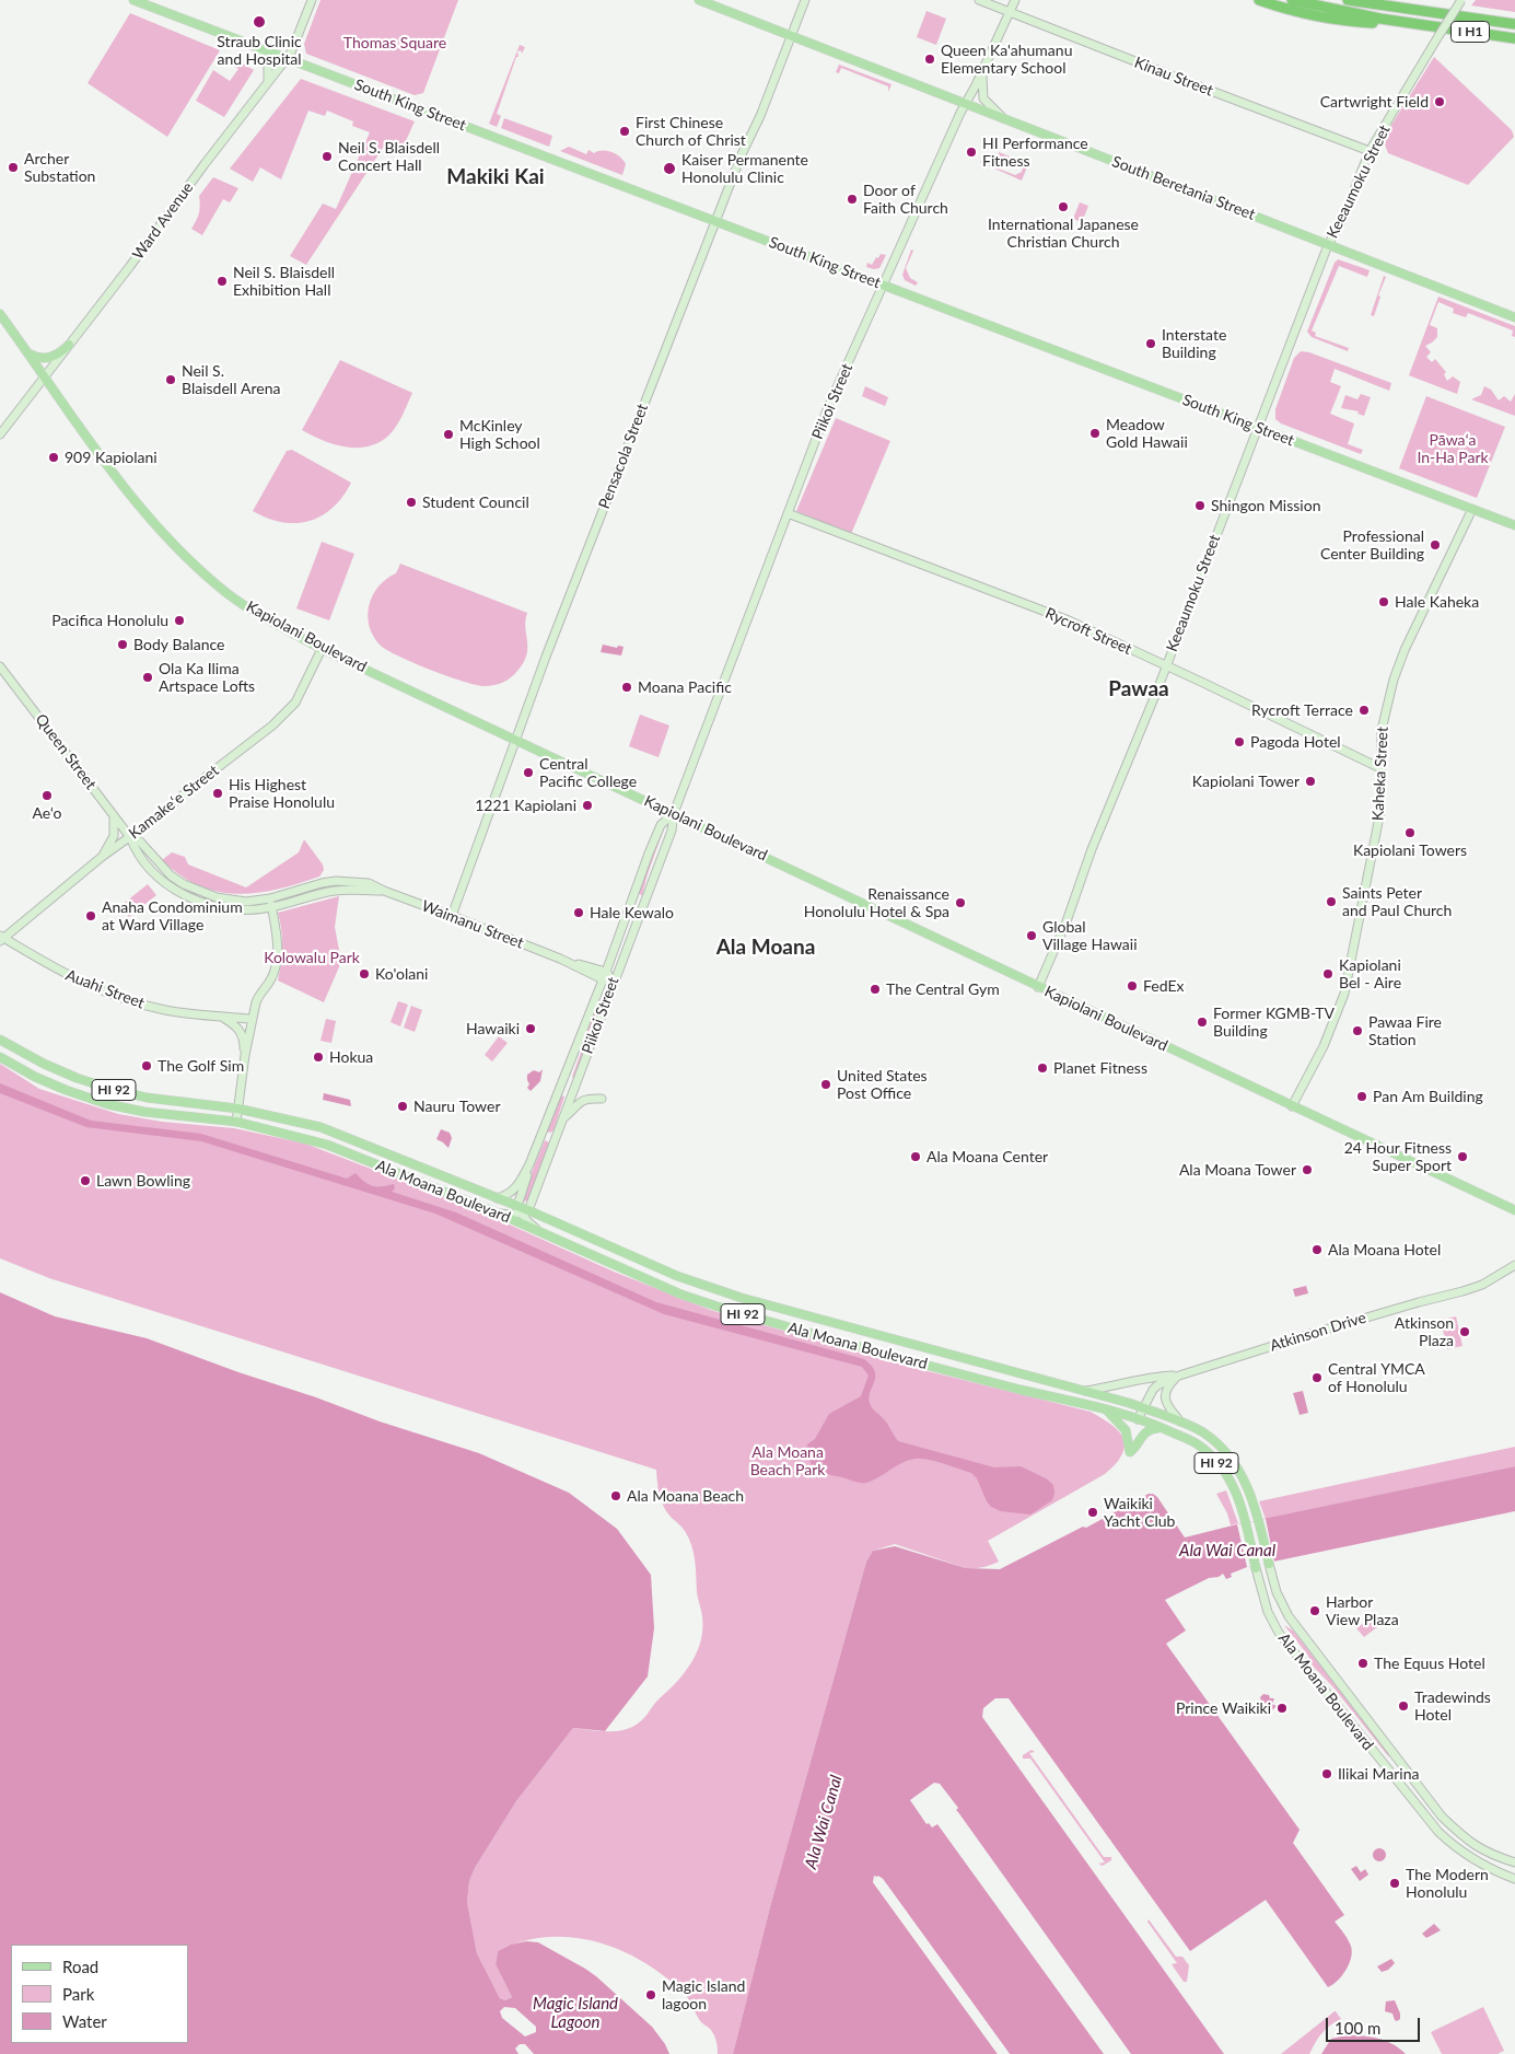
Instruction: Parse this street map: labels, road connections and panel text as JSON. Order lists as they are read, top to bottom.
{
  "streets": {
    "highway": ["I H1"],
    "main road": [
      "South King Street",
      "South Beretania Street",
      "Kapiolani Boulevard",
      "HI 92",
      "Ala Moana Boulevard"
    ],
    "street": [
      "Kinau Street",
      "Keeaumoku Street",
      "Ward Avenue",
      "Piikoi Street",
      "Pensacola Street",
      "Rycroft Street",
      "Queen Street",
      "Kaheka Street",
      "Kamakeʻe Street",
      "Waimanu Street",
      "Auahi Street",
      "Atkinson Drive"
    ]
  },
  "crossings": [
    ["Kinau Street", "Keeaumoku Street"],
    ["Kinau Street", "Piikoi Street"],
    ["South King Street", "Keeaumoku Street"],
    ["South King Street", "Ward Avenue"],
    ["South King Street", "Piikoi Street"],
    ["South King Street", "Pensacola Street"],
    ["South King Street", "Kaheka Street"],
    ["Keeaumoku Street", "South Beretania Street"],
    ["Keeaumoku Street", "Rycroft Street"],
    ["Keeaumoku Street", "Kapiolani Boulevard"],
    ["South Beretania Street", "Piikoi Street"],
    ["South Beretania Street", "Pensacola Street"],
    ["Ward Avenue", "Kapiolani Boulevard"],
    ["Piikoi Street", "Rycroft Street"],
    ["Piikoi Street", "Kapiolani Boulevard"],
    ["Piikoi Street", "Waimanu Street"],
    ["Piikoi Street", "Ala Moana Boulevard"],
    ["Pensacola Street", "Kapiolani Boulevard"],
    ["Pensacola Street", "Waimanu Street"],
    ["Rycroft Street", "Kaheka Street"],
    ["Kapiolani Boulevard", "Kaheka Street"],
    ["Kapiolani Boulevard", "Kamakeʻe Street"],
    ["Queen Street", "Kamakeʻe Street"],
    ["Queen Street", "Waimanu Street"],
    ["Kamakeʻe Street", "Auahi Street"],
    ["Ala Moana Boulevard", "Atkinson Drive"]
  ],
  "districts": ["Makiki Kai", "Pawaa", "Ala Moana"],
  "water": ["Ala Wai Canal", "Magic Island Lagoon"],
  "parks": [
    "Thomas Square",
    "Pāwaʻa In-Ha Park",
    "Kolowalu Park",
    "Ala Moana Beach Park"
  ],
  "places": [
    "Straub Clinic and Hospital",
    "Queen Ka'ahumanu Elementary School",
    "Cartwright Field",
    "First Chinese Church of Christ",
    "HI Performance Fitness",
    "Neil S. Blaisdell Concert Hall",
    "Archer Substation",
    "Kaiser Permanente Honolulu Clinic",
    "Door of Faith Church",
    "International Japanese Christian Church",
    "Neil S. Blaisdell Exhibition Hall",
    "Interstate Building",
    "Neil S. Blaisdell Arena",
    "Meadow Gold Hawaii",
    "McKinley High School",
    "909 Kapiolani",
    "Student Council",
    "Shingon Mission",
    "Professional Center Building",
    "Hale Kaheka",
    "Pacifica Honolulu",
    "Body Balance",
    "Ola Ka Ilima Artspace Lofts",
    "Moana Pacific",
    "Rycroft Terrace",
    "Pagoda Hotel",
    "Central Pacific College",
    "Kapiolani Tower",
    "His Highest Praise Honolulu",
    "Ae‘o",
    "1221 Kapiolani",
    "Kapiolani Towers",
    "Saints Peter and Paul Church",
    "Renaissance Honolulu Hotel & Spa",
    "Hale Kewalo",
    "Anaha Condominium at Ward Village",
    "Global Village Hawaii",
    "Ko'olani",
    "Kapiolani Bel - Aire",
    "FedEx",
    "The Central Gym",
    "Former KGMB-TV Building",
    "Hawaiki",
    "Pawaa Fire Station",
    "Hokua",
    "The Golf Sim",
    "Planet Fitness",
    "United States Post Office",
    "Pan Am Building",
    "Nauru Tower",
    "Ala Moana Center",
    "24 Hour Fitness Super Sport",
    "Ala Moana Tower",
    "Lawn Bowling",
    "Ala Moana Hotel",
    "Atkinson Plaza",
    "Central YMCA of Honolulu",
    "Ala Moana Beach",
    "Waikiki Yacht Club",
    "Harbor View Plaza",
    "The Equus Hotel",
    "Tradewinds Hotel",
    "Prince Waikiki",
    "Ilikai Marina",
    "The Modern Honolulu",
    "Magic Island lagoon"
  ],
  "legend": ["Road", "Park", "Water"],
  "scale_bar": "100 m"
}
